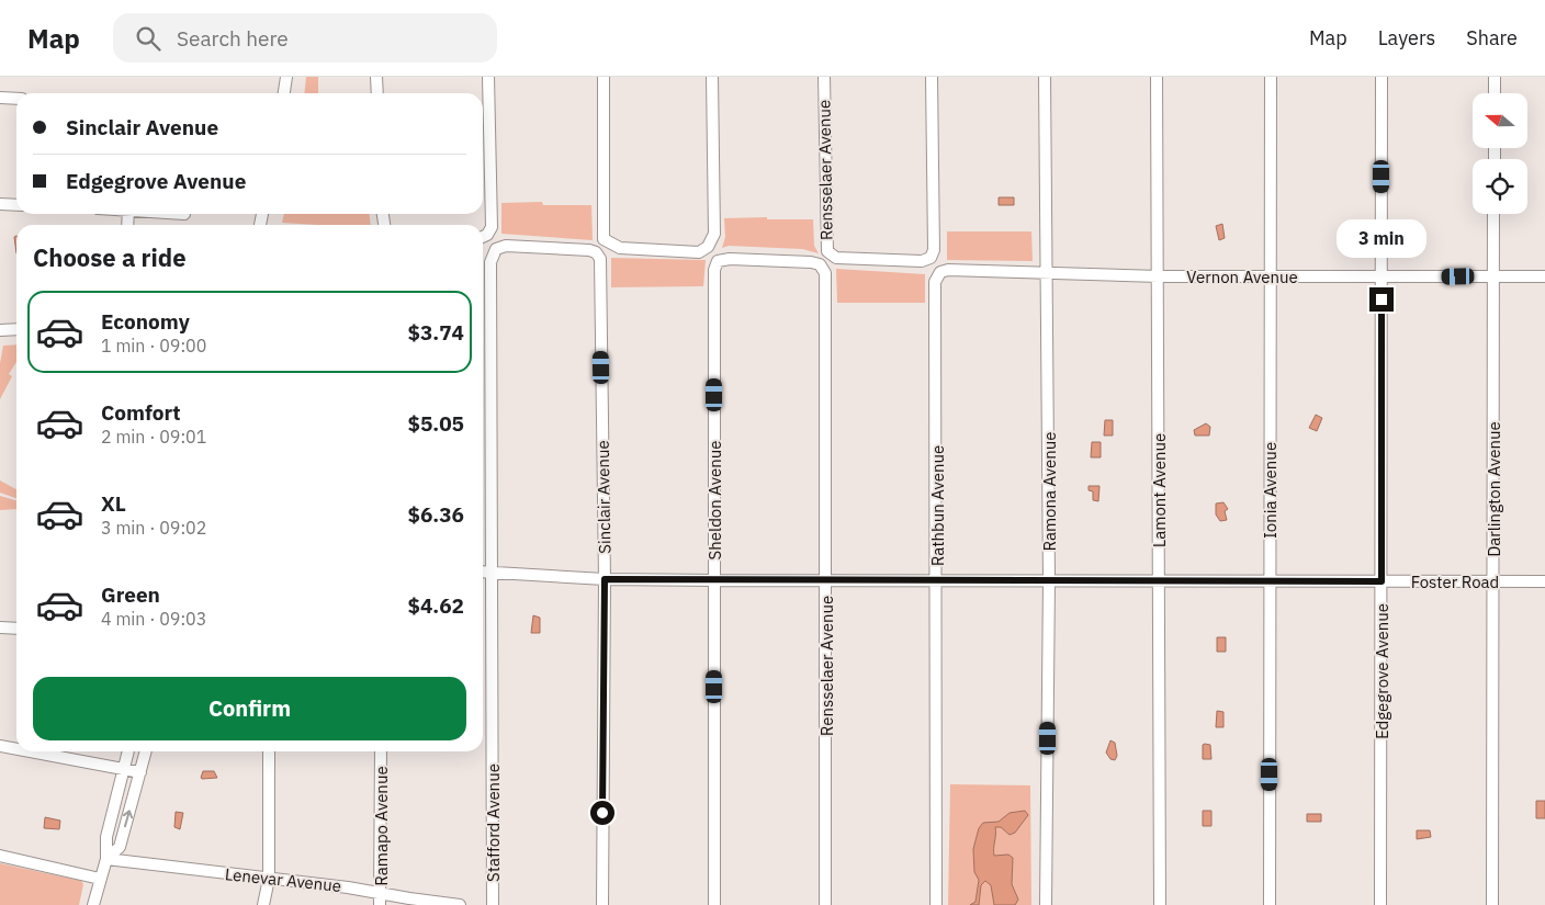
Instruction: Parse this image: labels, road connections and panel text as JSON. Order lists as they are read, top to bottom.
{
  "streets": {
    "street": [
      "Rensselaer Avenue",
      "Vernon Avenue",
      "Darlington Avenue",
      "Lamont Avenue",
      "Ionia Avenue",
      "Ramona Avenue",
      "Sinclair Avenue",
      "Sheldon Avenue",
      "Rathbun Avenue",
      "Foster Road",
      "Edgegrove Avenue",
      "Stafford Avenue",
      "Ramapo Avenue",
      "Lenevar Avenue"
    ]
  },
  "crossings": [
    ["Rensselaer Avenue", "Sheldon Avenue"],
    ["Rensselaer Avenue", "Foster Road"],
    ["Vernon Avenue", "Darlington Avenue"],
    ["Vernon Avenue", "Lamont Avenue"],
    ["Vernon Avenue", "Ionia Avenue"],
    ["Vernon Avenue", "Ramona Avenue"],
    ["Vernon Avenue", "Rathbun Avenue"],
    ["Vernon Avenue", "Edgegrove Avenue"],
    ["Darlington Avenue", "Foster Road"],
    ["Lamont Avenue", "Foster Road"],
    ["Ionia Avenue", "Foster Road"],
    ["Ramona Avenue", "Foster Road"],
    ["Sinclair Avenue", "Foster Road"],
    ["Sinclair Avenue", "Stafford Avenue"],
    ["Sheldon Avenue", "Foster Road"],
    ["Rathbun Avenue", "Foster Road"],
    ["Foster Road", "Edgegrove Avenue"],
    ["Foster Road", "Stafford Avenue"],
    ["Ramapo Avenue", "Lenevar Avenue"]
  ],
  "north": "left",
  "page": {
    "header": "Map",
    "search": "Search here",
    "nav": ["Map", "Layers", "Share"],
    "banner": ["Sinclair Avenue", "Edgegrove Avenue"],
    "bubble": "3 min",
    "heading": "Choose a ride",
    "list": [
      {
        "name": "Economy",
        "note": "1 min · 09:00",
        "value": "$3.74"
      },
      {
        "name": "Comfort",
        "note": "2 min · 09:01",
        "value": "$5.05"
      },
      {
        "name": "XL",
        "note": "3 min · 09:02",
        "value": "$6.36"
      },
      {
        "name": "Green",
        "note": "4 min · 09:03",
        "value": "$4.62"
      }
    ],
    "buttons": "Confirm"
  }
}
